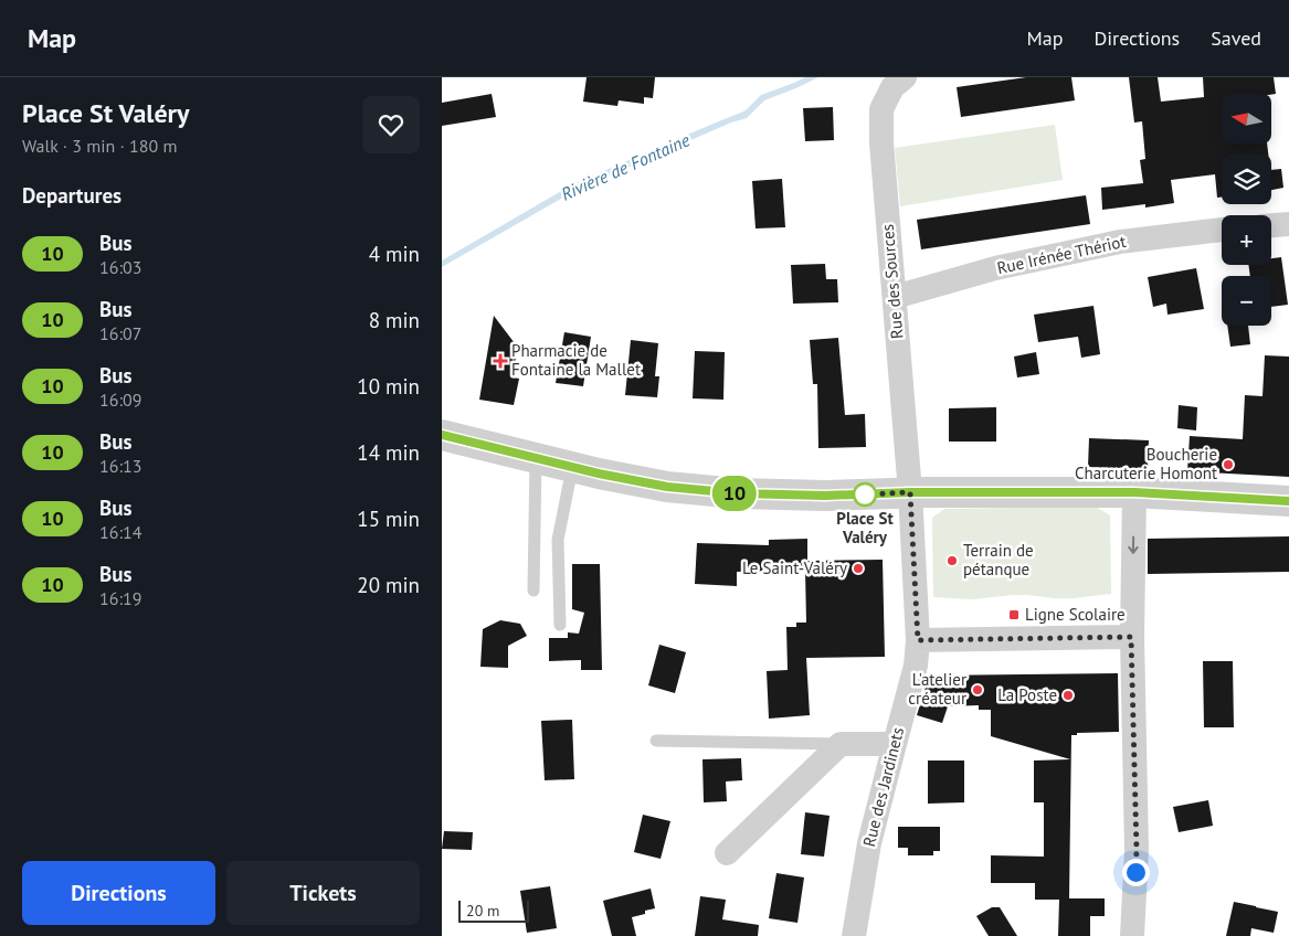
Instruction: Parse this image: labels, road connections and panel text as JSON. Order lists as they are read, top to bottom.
{
  "streets": {
    "street": ["Rue Irénée Thériot", "Rue des Sources", "Rue des Jardinets"]
  },
  "crossings": [
    ["Rue Irénée Thériot", "Rue des Sources"],
    ["Rue des Sources", "Rue des Jardinets"]
  ],
  "water": ["Rivière de Fontaine"],
  "places": {
    "health": ["Pharmacie de Fontaine la Mallet"],
    "other": [
      "Boucherie Charcuterie Homont",
      "Place St Valéry",
      "Terrain de pétanque",
      "Le Saint-Valéry",
      "L'atelier créateur",
      "La Poste"
    ],
    "transit": ["Ligne Scolaire"]
  },
  "lines": ["bus line 10"],
  "scale_bar": "20 m",
  "north": "left",
  "page": {
    "header": "Map",
    "nav": ["Map", "Directions", "Saved"],
    "heading": [
      ["Place St Valéry", "Walk · 3 min · 180 m"],
      "Departures"
    ],
    "on_map": "10",
    "map_buttons": ["+", "−"],
    "list": [
      {
        "mark": "10",
        "name": "Bus",
        "note": "16:03",
        "value": "4 min"
      },
      {
        "mark": "10",
        "name": "Bus",
        "note": "16:07",
        "value": "8 min"
      },
      {
        "mark": "10",
        "name": "Bus",
        "note": "16:09",
        "value": "10 min"
      },
      {
        "mark": "10",
        "name": "Bus",
        "note": "16:13",
        "value": "14 min"
      },
      {
        "mark": "10",
        "name": "Bus",
        "note": "16:14",
        "value": "15 min"
      },
      {
        "mark": "10",
        "name": "Bus",
        "note": "16:19",
        "value": "20 min"
      }
    ],
    "buttons": ["Directions", "Tickets"],
    "scale": "20 m"
  }
}
